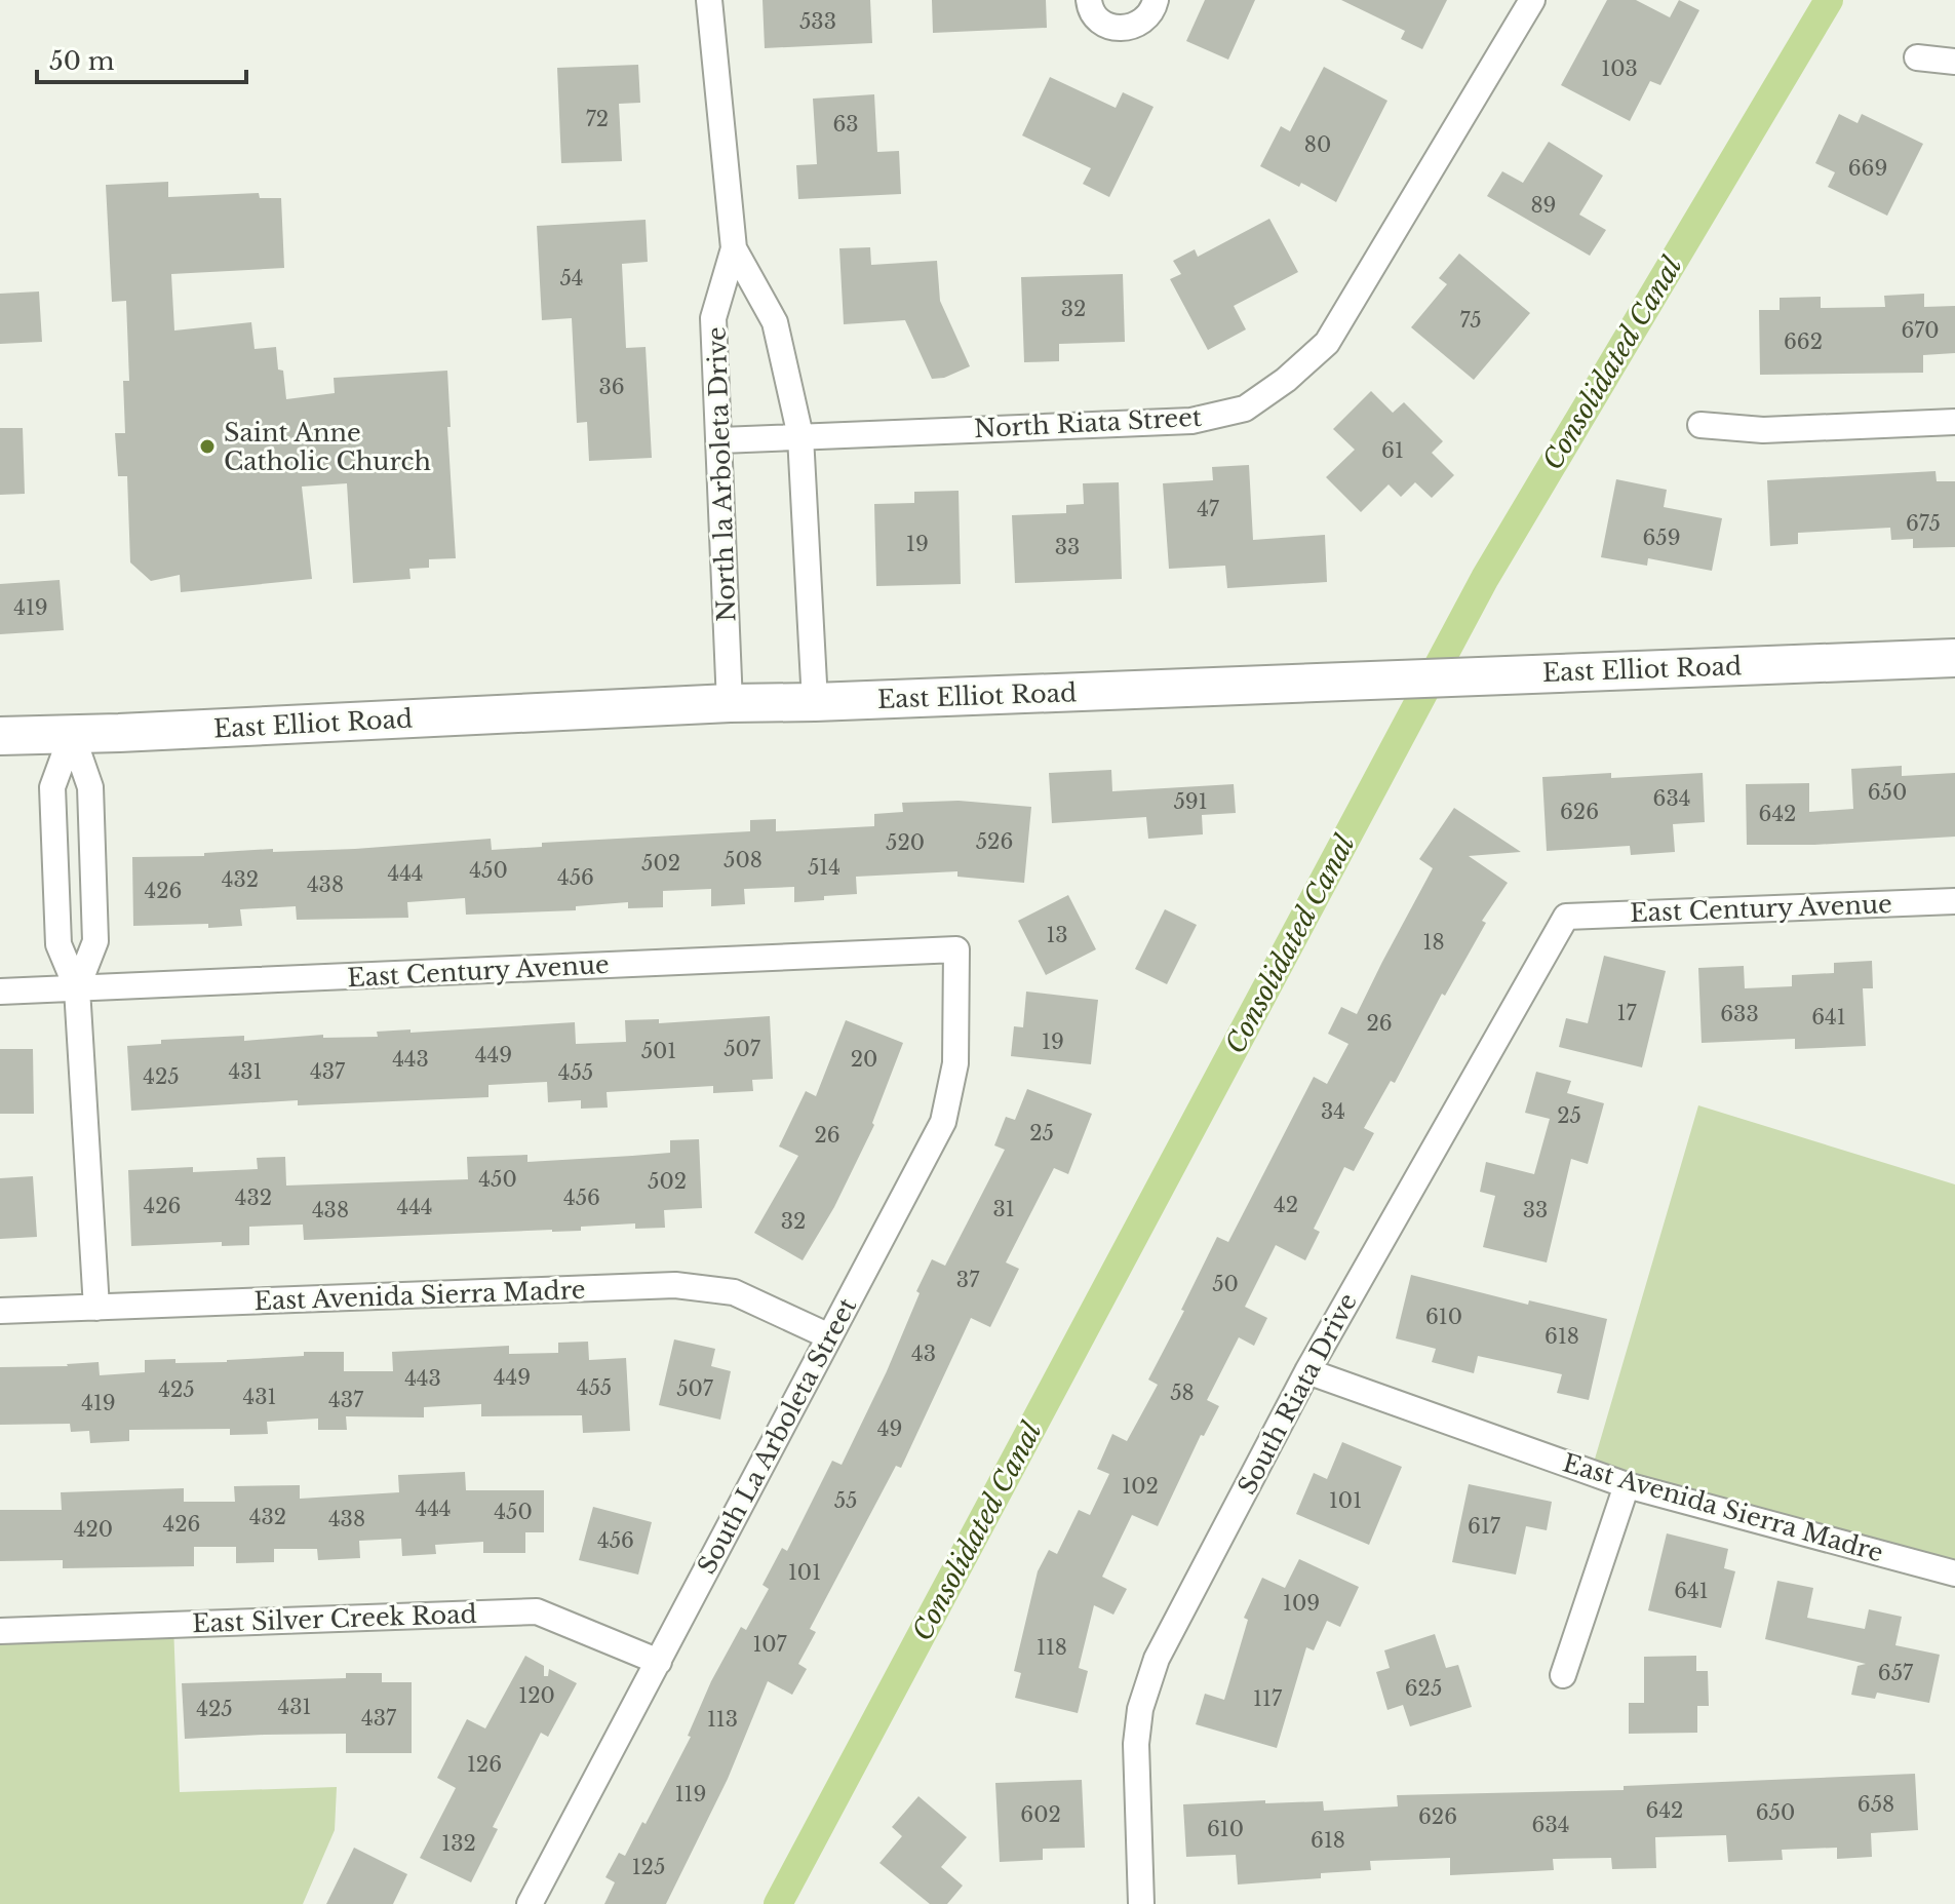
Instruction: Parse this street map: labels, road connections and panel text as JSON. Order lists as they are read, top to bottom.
{
  "streets": {
    "main road": ["East Elliot Road"],
    "street": [
      "North Riata Street",
      "North la Arboleta Drive",
      "East Century Avenue",
      "East Avenida Sierra Madre",
      "South Riata Drive",
      "South La Arboleta Street",
      "East Silver Creek Road"
    ]
  },
  "crossings": [
    ["North Riata Street", "North la Arboleta Drive"],
    ["North la Arboleta Drive", "East Elliot Road"],
    ["East Century Avenue", "South Riata Drive"],
    ["East Century Avenue", "South La Arboleta Street"],
    ["East Avenida Sierra Madre", "South Riata Drive"],
    ["East Avenida Sierra Madre", "South La Arboleta Street"],
    ["South La Arboleta Street", "East Silver Creek Road"]
  ],
  "water": ["Consolidated Canal"],
  "places": ["Saint Anne Catholic Church"],
  "house_numbers": [
    "533",
    "103",
    "72",
    "63",
    "80",
    "669",
    "89",
    "54",
    "32",
    "75",
    "670",
    "662",
    "36",
    "61",
    "47",
    "675",
    "659",
    "19",
    "33",
    "419",
    "650",
    "634",
    "591",
    "626",
    "642",
    "526",
    "520",
    "508",
    "502",
    "514",
    "450",
    "444",
    "456",
    "432",
    "438",
    "426",
    "13",
    "18",
    "17",
    "633",
    "641",
    "26",
    "19",
    "507",
    "501",
    "449",
    "443",
    "20",
    "431",
    "437",
    "455",
    "425",
    "34",
    "25",
    "25",
    "26",
    "450",
    "502",
    "432",
    "456",
    "42",
    "426",
    "444",
    "31",
    "438",
    "33",
    "32",
    "37",
    "50",
    "610",
    "618",
    "43",
    "449",
    "443",
    "455",
    "507",
    "425",
    "58",
    "431",
    "437",
    "419",
    "49",
    "102",
    "55",
    "101",
    "444",
    "450",
    "432",
    "438",
    "426",
    "617",
    "420",
    "456",
    "101",
    "641",
    "109",
    "107",
    "118",
    "657",
    "625",
    "120",
    "117",
    "431",
    "425",
    "437",
    "113",
    "126",
    "119",
    "658",
    "642",
    "650",
    "602",
    "626",
    "634",
    "610",
    "618",
    "132",
    "125"
  ],
  "scale_bar": "50 m"
}
